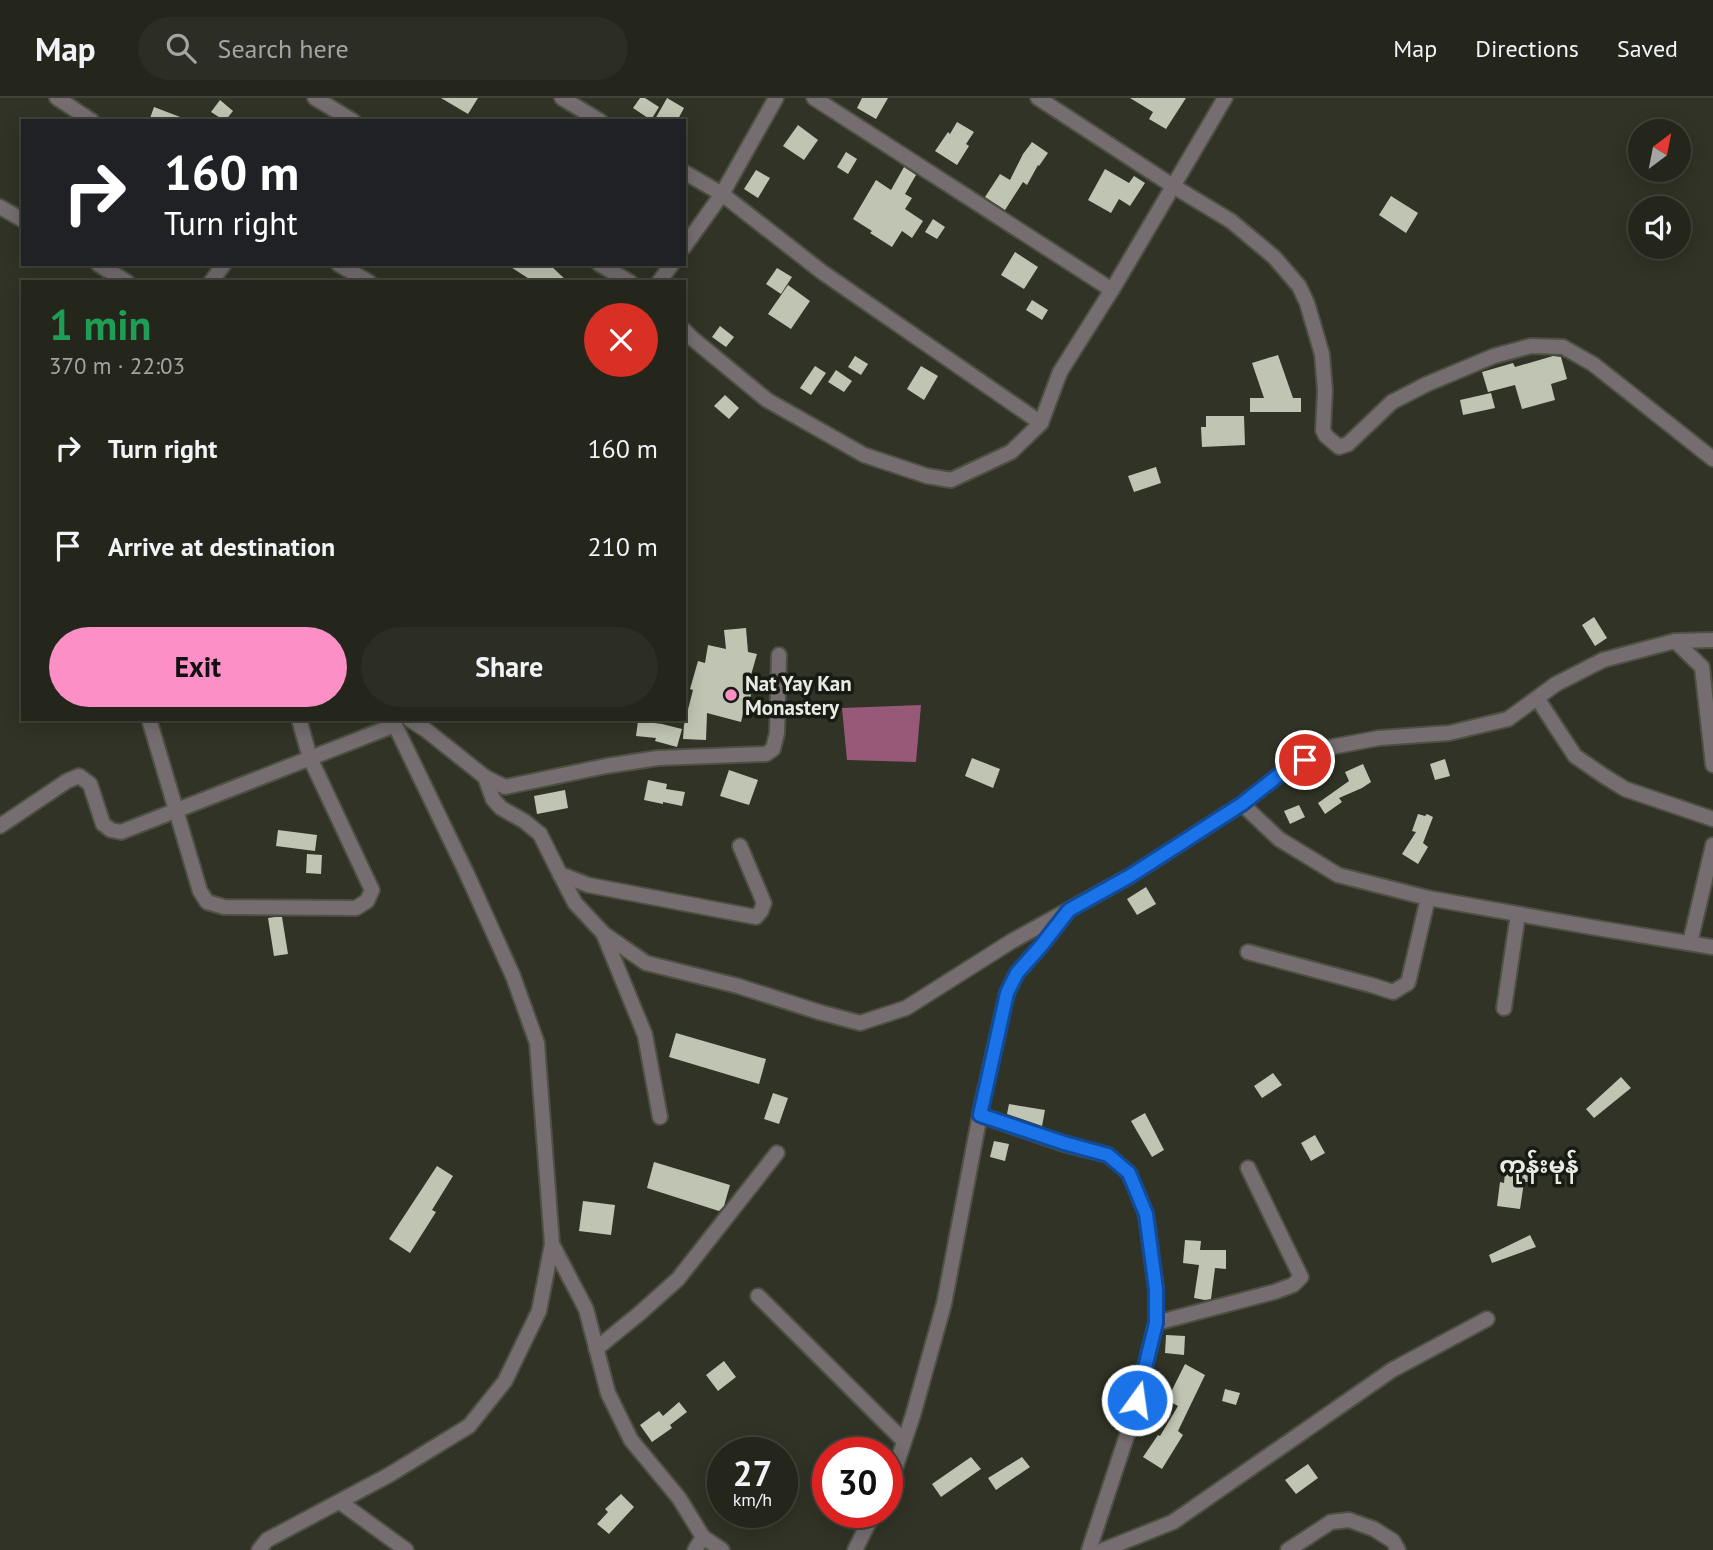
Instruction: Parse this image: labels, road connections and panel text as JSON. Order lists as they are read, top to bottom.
{
  "districts": ["ကုန်းမုန်"],
  "places": ["Nat Yay Kan Monastery"],
  "north": "top right",
  "page": {
    "header": "Map",
    "search": "Search here",
    "nav": ["Map", "Directions", "Saved"],
    "turn": ["160 m", "Turn right"],
    "heading": ["1 min", "370 m · 22:03"],
    "list": [
      {
        "name": "Turn right",
        "value": "160 m"
      },
      {
        "name": "Arrive at destination",
        "value": "210 m"
      }
    ],
    "buttons": ["Exit", "Share"],
    "speed": "27 km/h",
    "limit": "30"
  }
}
